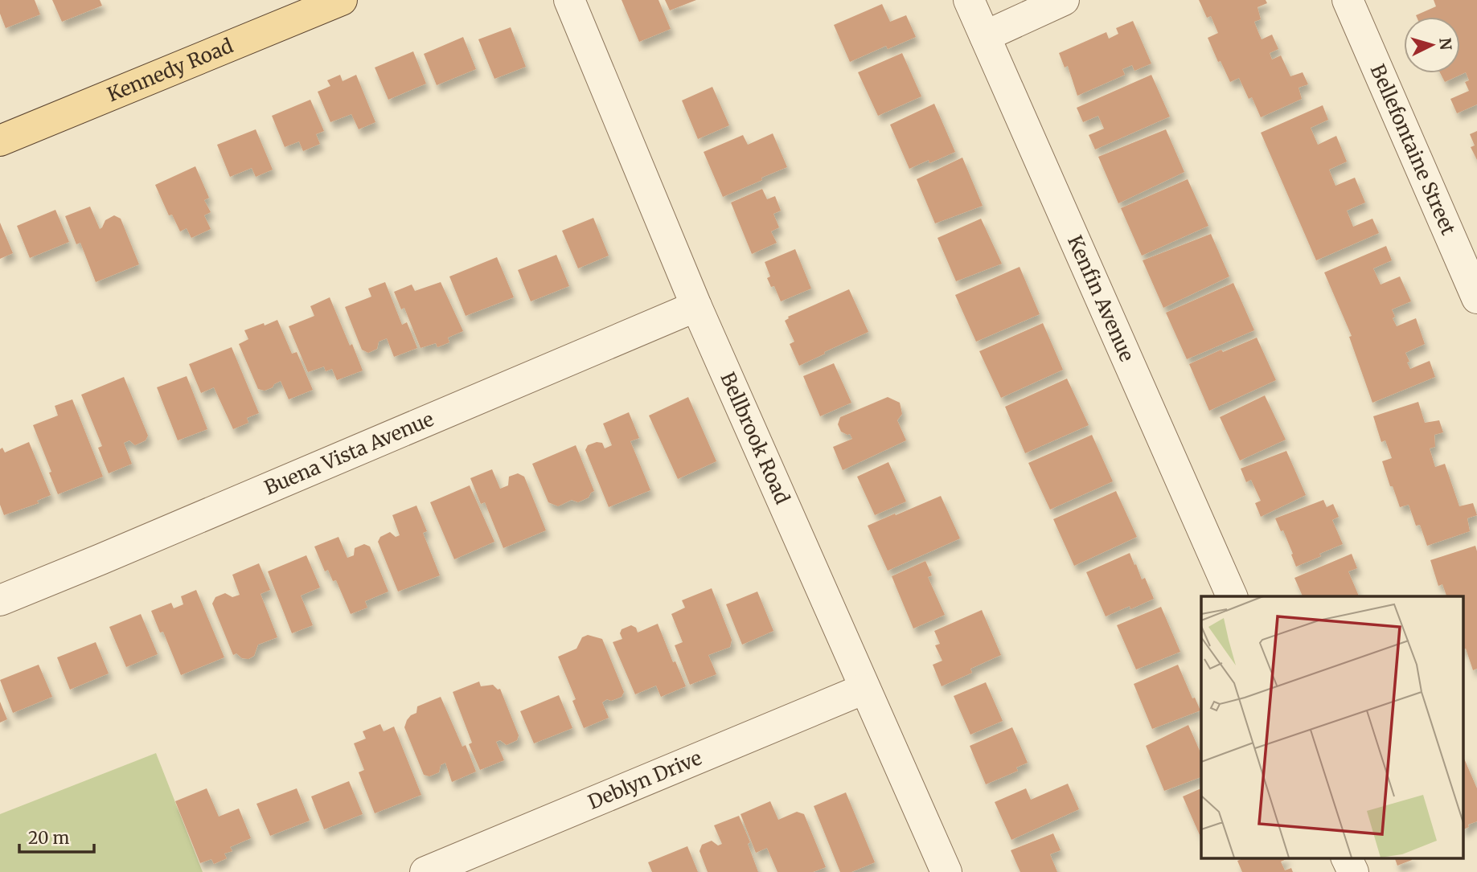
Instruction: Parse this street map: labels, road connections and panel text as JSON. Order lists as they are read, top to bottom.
{
  "streets": {
    "main road": ["Kennedy Road"],
    "street": [
      "Bellefontaine Street",
      "Kenfin Avenue",
      "Bellbrook Road",
      "Buena Vista Avenue",
      "Deblyn Drive"
    ]
  },
  "crossings": [
    ["Bellbrook Road", "Buena Vista Avenue"],
    ["Bellbrook Road", "Deblyn Drive"]
  ],
  "scale_bar": "20 m",
  "north": "right"
}
